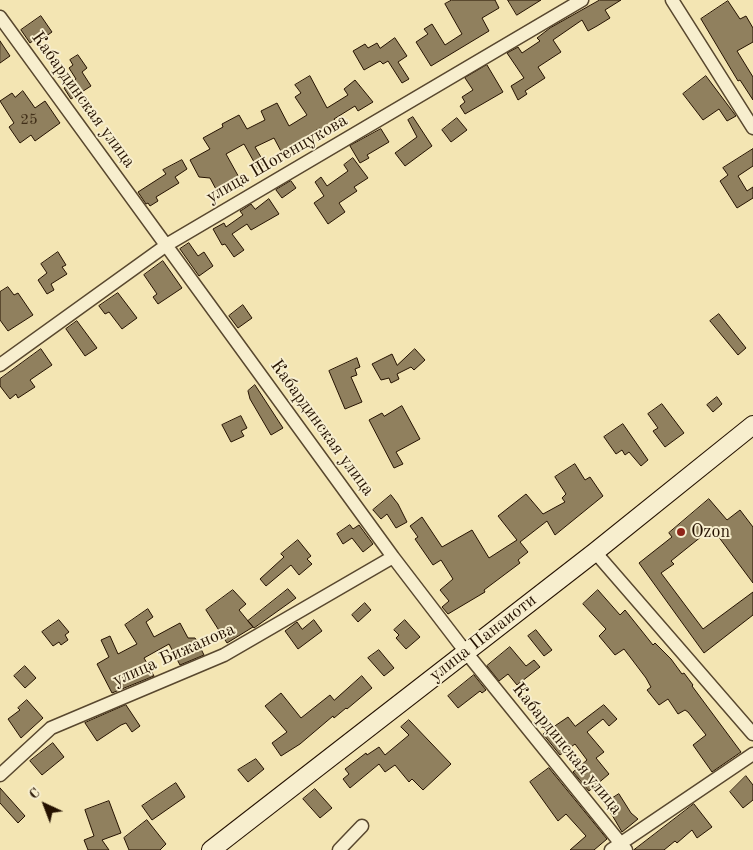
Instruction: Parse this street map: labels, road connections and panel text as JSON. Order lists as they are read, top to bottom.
{
  "streets": {
    "street": [
      "Кабардинская улица",
      "улица Шогенцукова",
      "улица Панаиоти",
      "улица Бижанова"
    ]
  },
  "crossings": [
    ["Кабардинская улица", "улица Шогенцукова"],
    ["Кабардинская улица", "улица Панаиоти"],
    ["Кабардинская улица", "улица Бижанова"]
  ],
  "places": ["Ozon"],
  "house_numbers": ["25"],
  "north": "top left"
}
